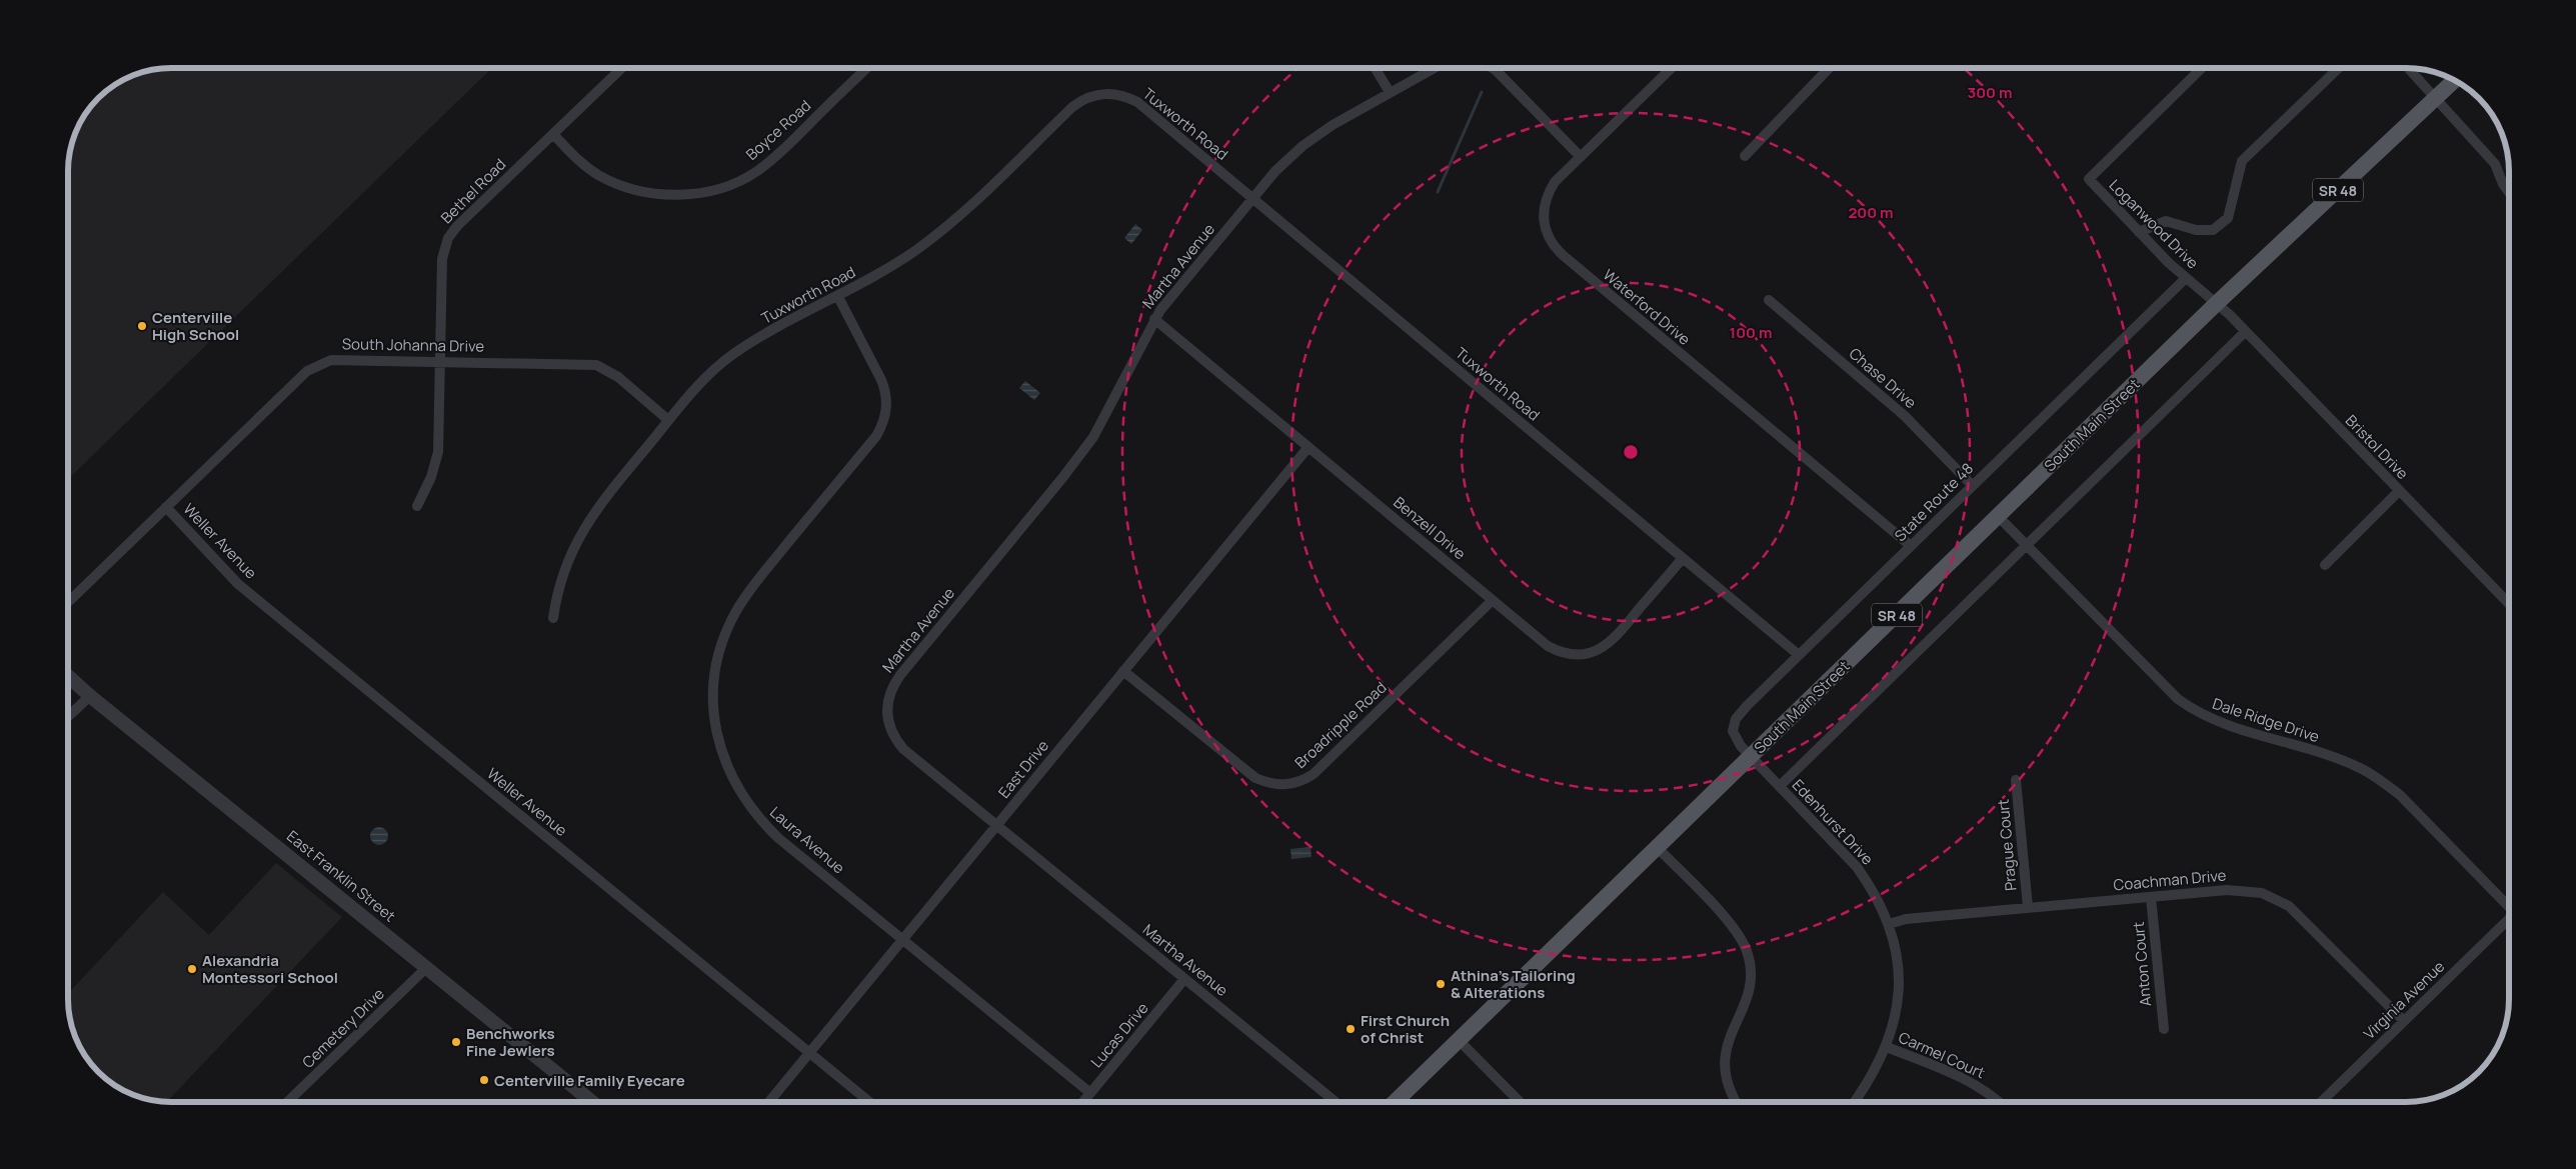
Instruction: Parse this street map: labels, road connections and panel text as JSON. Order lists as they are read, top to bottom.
{
  "streets": {
    "main road": ["SR 48", "South Main Street"],
    "street": [
      "Tuxworth Road",
      "Boyce Road",
      "Bethel Road",
      "Loganwood Drive",
      "Martha Avenue",
      "Waterford Drive",
      "South Johanna Drive",
      "Chase Drive",
      "Bristol Drive",
      "State Route 48",
      "Benzell Drive",
      "Weller Avenue",
      "Dale Ridge Drive",
      "Broadripple Road",
      "East Drive",
      "Edenhurst Drive",
      "Laura Avenue",
      "Prague Court",
      "East Franklin Street",
      "Coachman Drive",
      "Anton Court",
      "Virginia Avenue",
      "Cemetery Drive",
      "Lucas Drive",
      "Carmel Court"
    ]
  },
  "crossings": [
    ["Tuxworth Road", "Martha Avenue"],
    ["Tuxworth Road", "South Johanna Drive"],
    ["Tuxworth Road", "State Route 48"],
    ["Tuxworth Road", "Benzell Drive"],
    ["Tuxworth Road", "Laura Avenue"],
    ["Boyce Road", "Bethel Road"],
    ["SR 48", "Loganwood Drive"],
    ["SR 48", "South Main Street"],
    ["SR 48", "Bristol Drive"],
    ["Bethel Road", "South Johanna Drive"],
    ["Loganwood Drive", "South Main Street"],
    ["Loganwood Drive", "Bristol Drive"],
    ["Loganwood Drive", "State Route 48"],
    ["Martha Avenue", "Benzell Drive"],
    ["Martha Avenue", "East Drive"],
    ["Martha Avenue", "Lucas Drive"],
    ["Waterford Drive", "State Route 48"],
    ["South Johanna Drive", "Weller Avenue"],
    ["Chase Drive", "State Route 48"],
    ["South Main Street", "Bristol Drive"],
    ["South Main Street", "State Route 48"],
    ["South Main Street", "Dale Ridge Drive"],
    ["South Main Street", "Edenhurst Drive"],
    ["State Route 48", "Edenhurst Drive"],
    ["Benzell Drive", "Broadripple Road"],
    ["Benzell Drive", "East Drive"],
    ["Weller Avenue", "East Drive"],
    ["Broadripple Road", "East Drive"],
    ["East Drive", "Laura Avenue"],
    ["Edenhurst Drive", "Coachman Drive"],
    ["Edenhurst Drive", "Carmel Court"],
    ["Laura Avenue", "Lucas Drive"],
    ["Prague Court", "Coachman Drive"],
    ["East Franklin Street", "Cemetery Drive"],
    ["Coachman Drive", "Anton Court"],
    ["Coachman Drive", "Virginia Avenue"]
  ],
  "places": [
    "Centerville High School",
    "Alexandria Montessori School",
    "Athina's Tailoring & Alterations",
    "First Church of Christ",
    "Benchworks Fine Jewlers",
    "Centerville Family Eyecare"
  ],
  "rings": ["300 m", "200 m", "100 m"]
}
